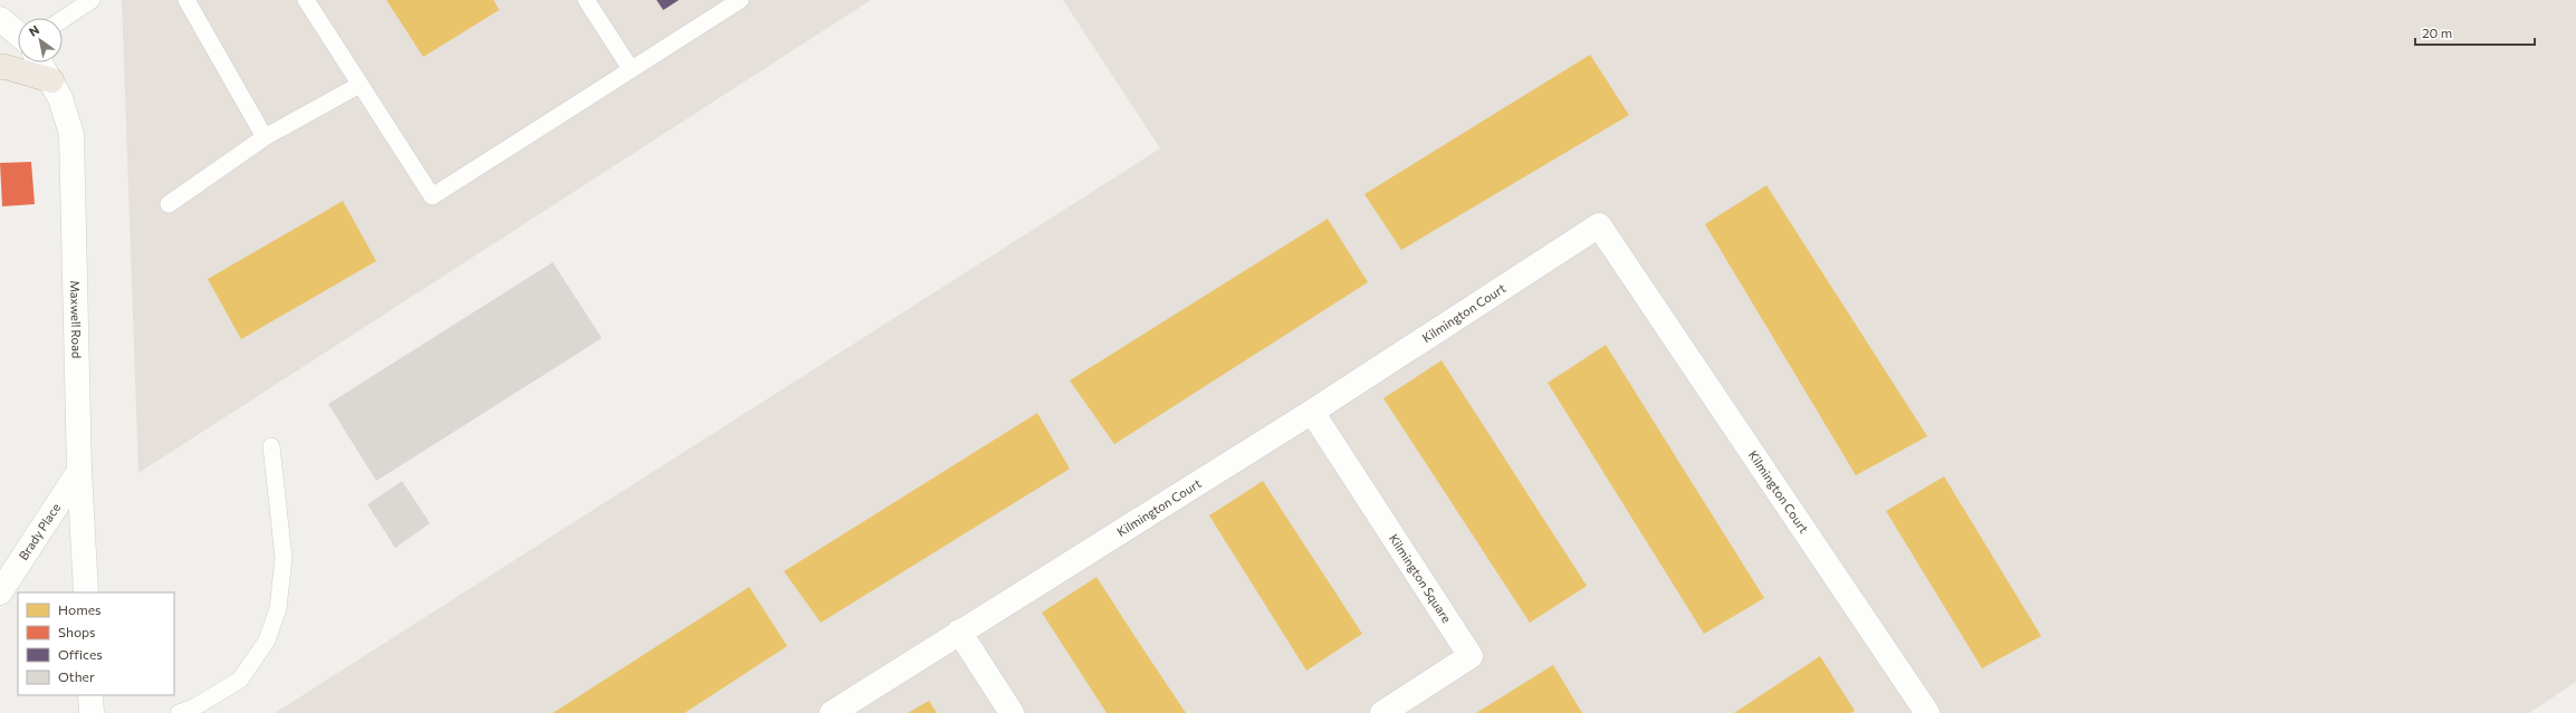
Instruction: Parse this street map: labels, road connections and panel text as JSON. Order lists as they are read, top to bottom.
{
  "streets": {
    "street": [
      "Kilmington Court",
      "Maxwell Road",
      "Brady Place",
      "Kilmington Square"
    ]
  },
  "crossings": [
    ["Kilmington Court", "Kilmington Square"],
    ["Maxwell Road", "Brady Place"]
  ],
  "legend": [
    "Homes",
    "Shops",
    "Offices",
    "Other"
  ],
  "scale_bar": "20 m",
  "north": "top left"
}
